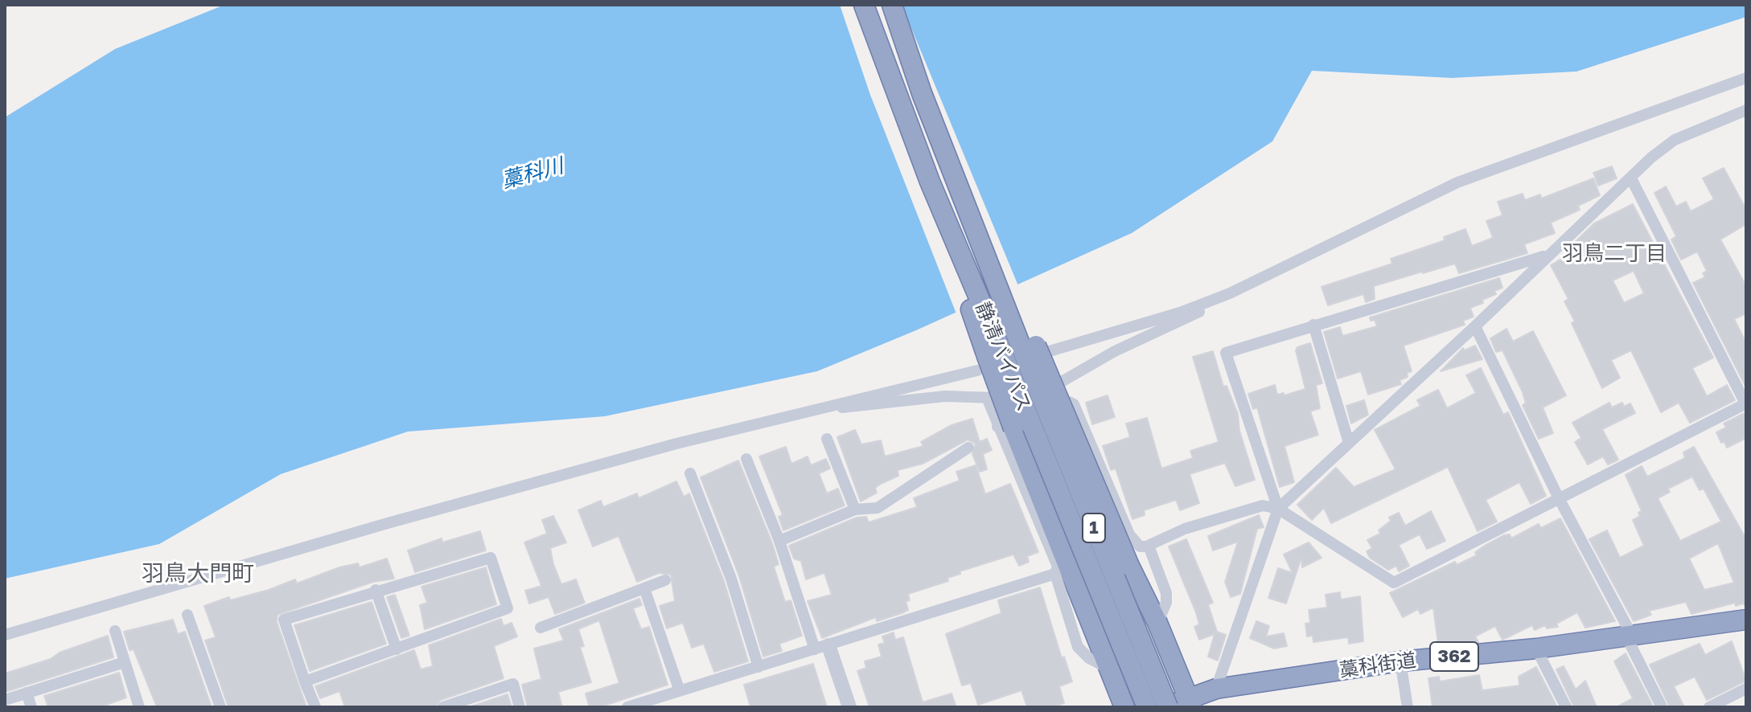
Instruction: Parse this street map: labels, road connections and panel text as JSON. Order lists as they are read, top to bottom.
{
  "streets": {
    "highway": [
      "静清バイパス",
      "1",
      "362",
      "藁科街道"
    ]
  },
  "crossings": [
    ["静清バイパス", "1"],
    ["静清バイパス", "藁科街道"],
    ["1", "藁科街道"]
  ],
  "districts": ["羽鳥二丁目", "羽鳥大門町"],
  "water": ["藁科川"]
}
